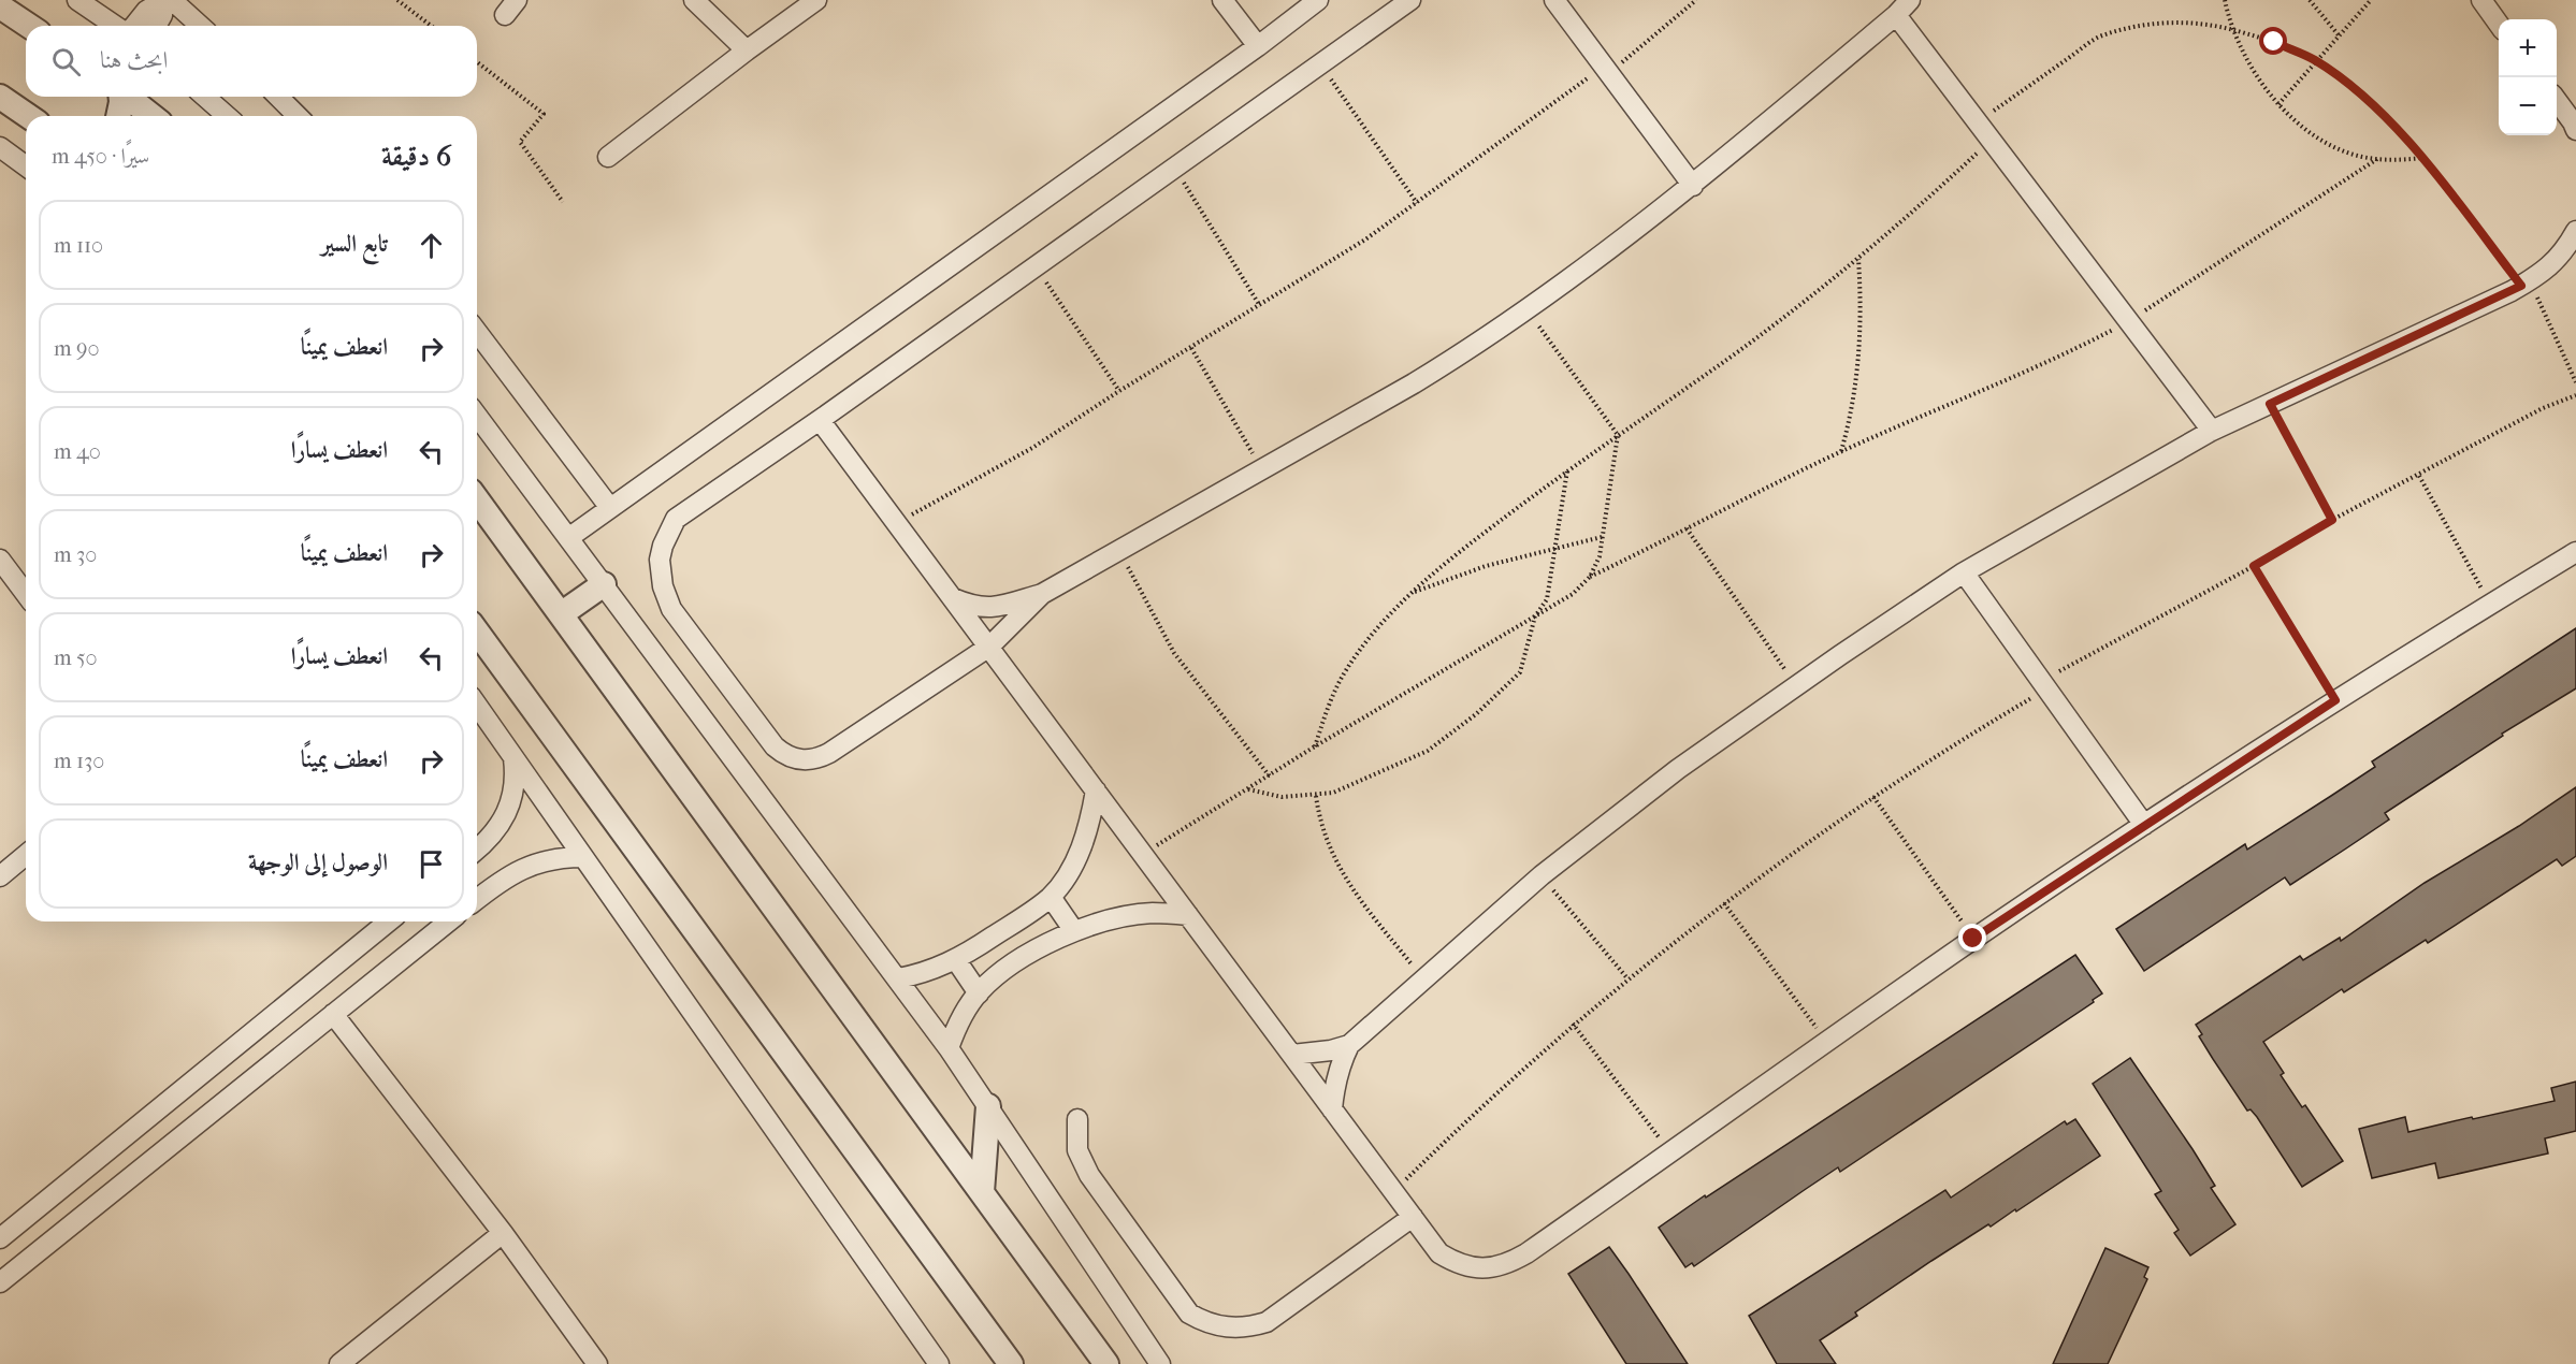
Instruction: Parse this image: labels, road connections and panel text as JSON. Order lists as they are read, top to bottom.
{
  "page": {
    "map_buttons": ["+", "−"],
    "search": "ابحث هنا",
    "heading": ["6 دقيقة", "سيرًا · 450 m"],
    "list": [
      ["تابع السير", "110 m"],
      ["انعطف يمينًا", "90 m"],
      ["انعطف يسارًا", "40 m"],
      ["انعطف يمينًا", "30 m"],
      ["انعطف يسارًا", "50 m"],
      ["انعطف يمينًا", "130 m"],
      "الوصول إلى الوجهة"
    ]
  }
}
